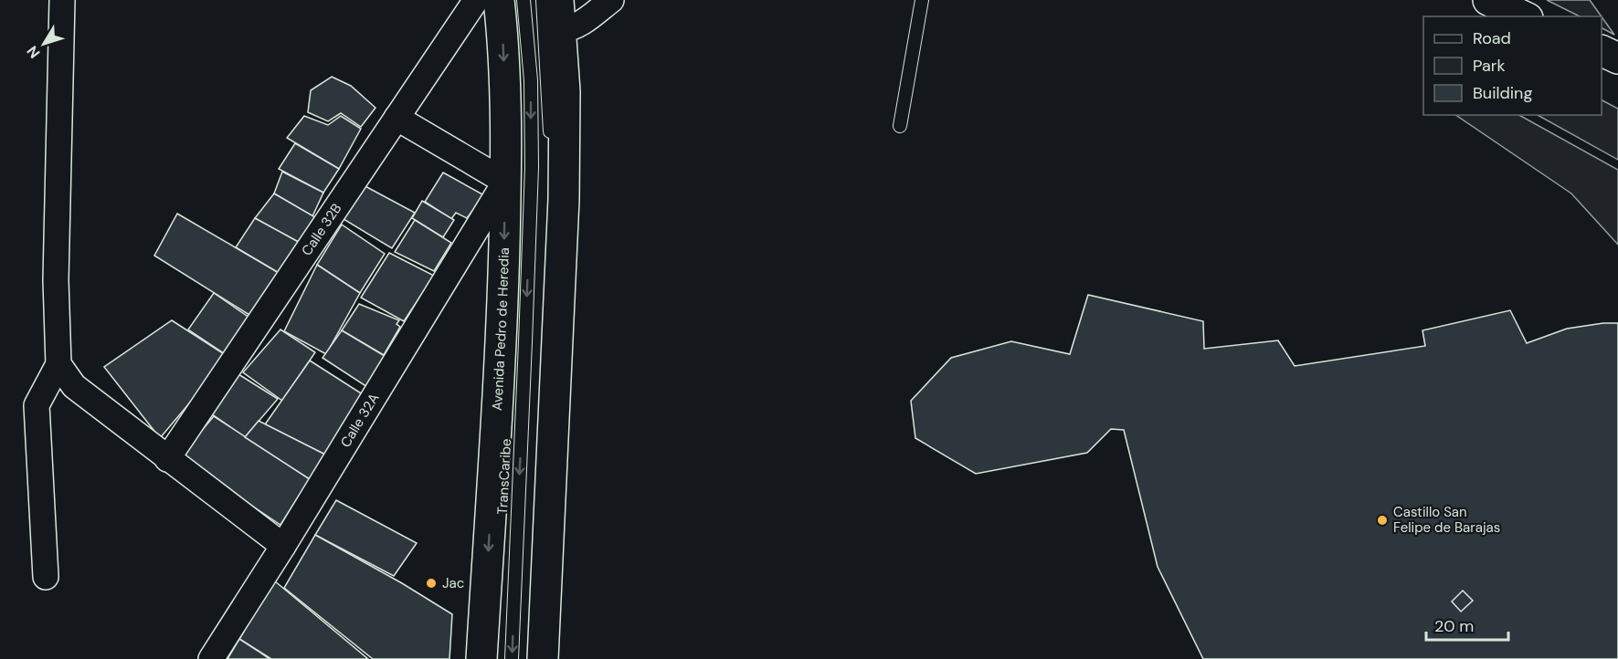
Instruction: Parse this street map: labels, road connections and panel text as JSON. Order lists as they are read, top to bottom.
{
  "streets": {
    "main road": ["Avenida Pedro de Heredia"],
    "street": ["Calle 32B", "Calle 32A"],
    "lane": ["TransCaribe"]
  },
  "crossings": [
    ["Avenida Pedro de Heredia", "Calle 32A"]
  ],
  "one_way": ["TransCaribe"],
  "places": ["Castillo San Felipe de Barajas", "Jac"],
  "legend": ["Road", "Park", "Building"],
  "scale_bar": "20 m",
  "north": "bottom left"
}
